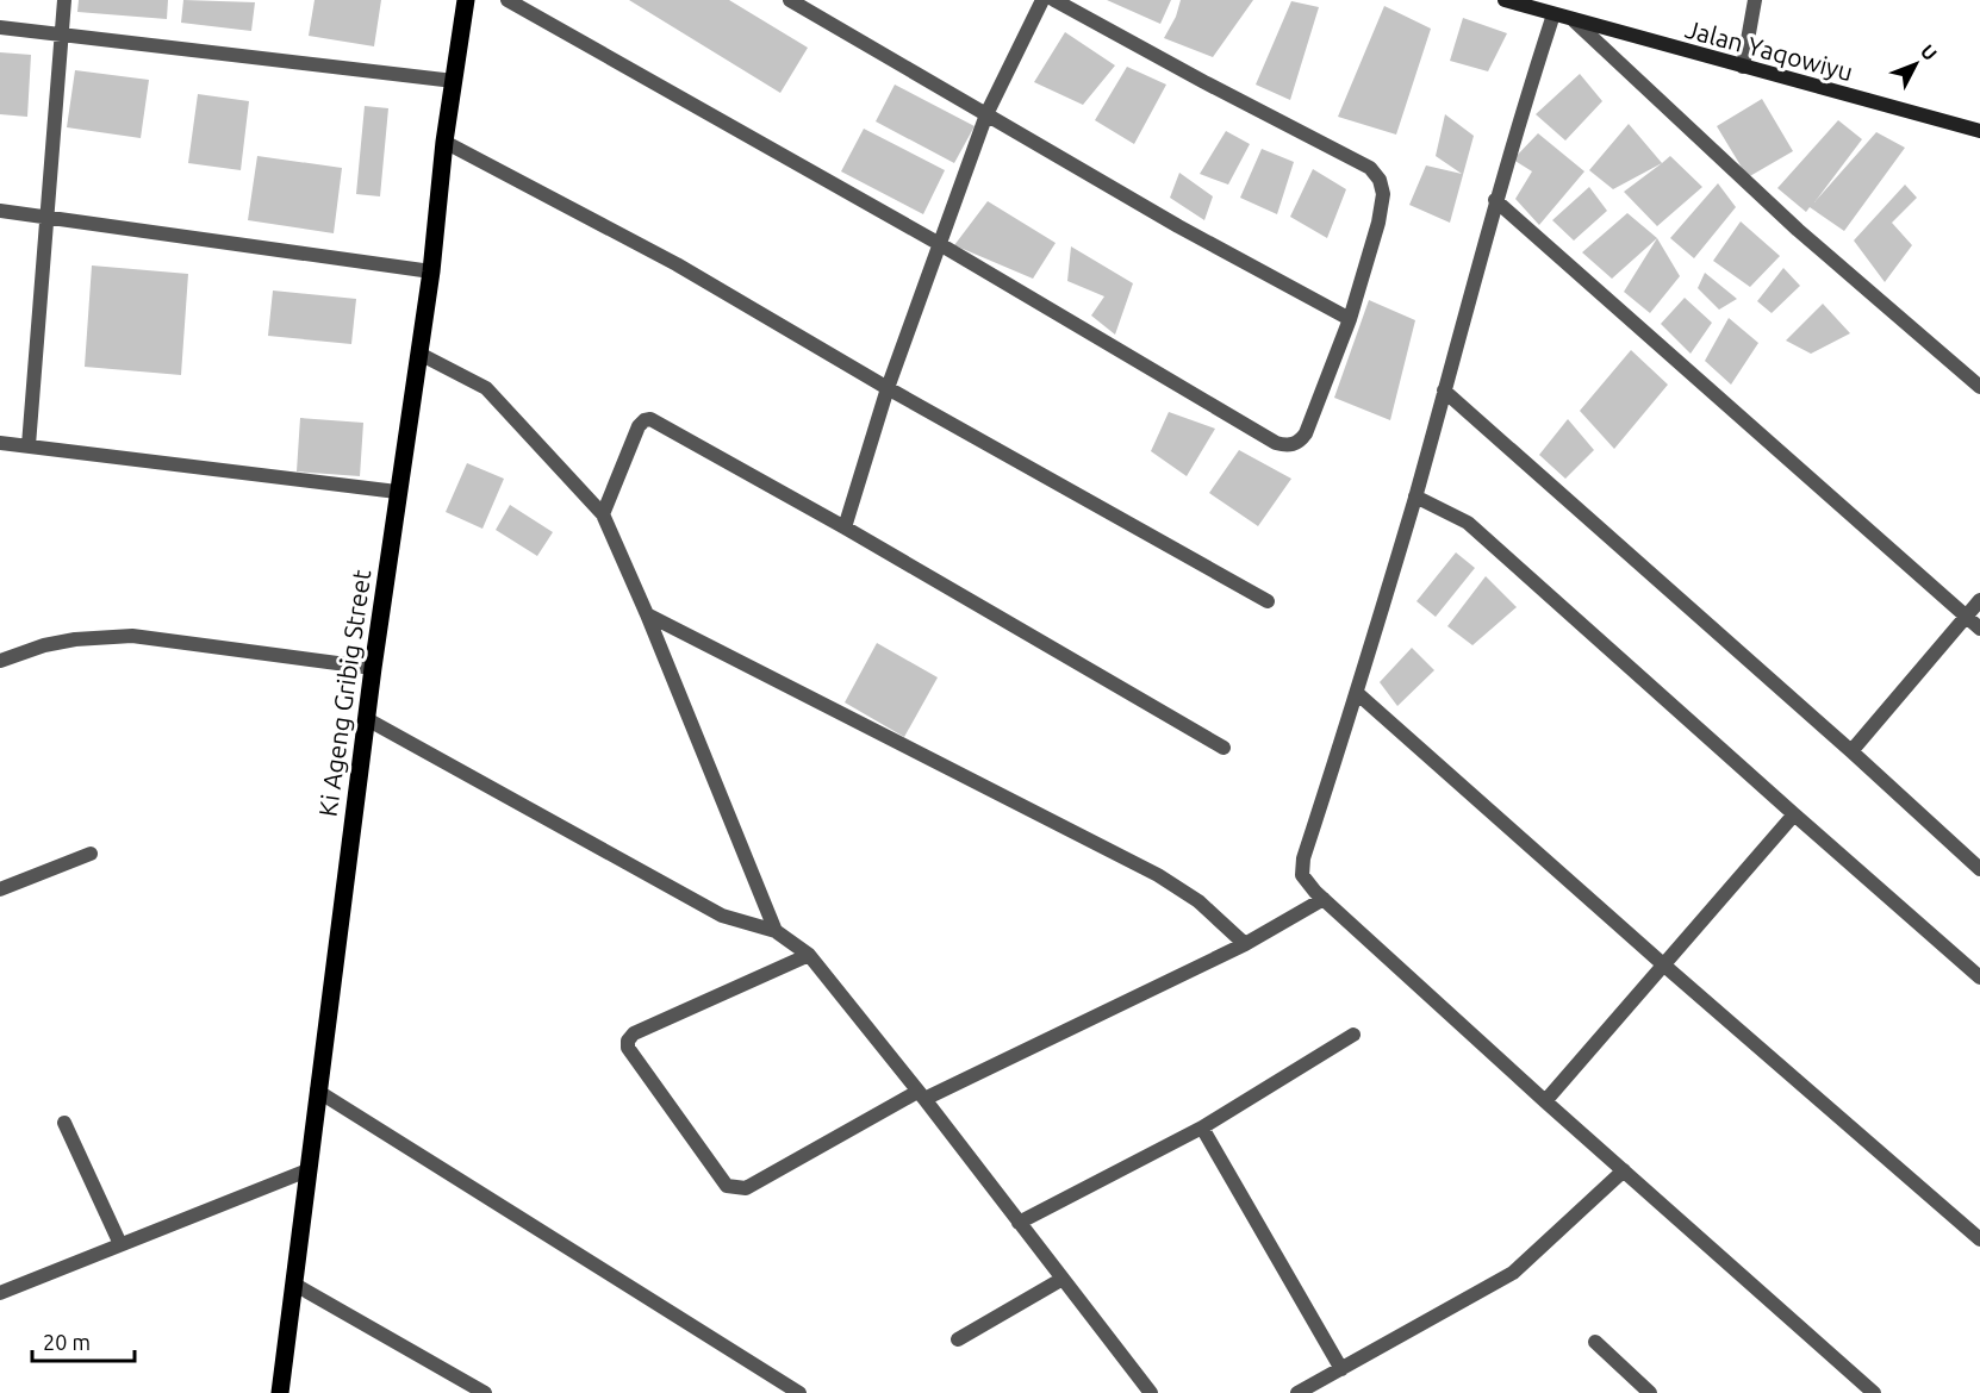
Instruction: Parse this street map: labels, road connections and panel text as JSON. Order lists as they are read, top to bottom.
{
  "streets": {
    "main road": ["Ki Ageng Gribig Street"],
    "street": ["Jalan Yaqowiyu"]
  },
  "scale_bar": "20 m",
  "north": "top right"
}
